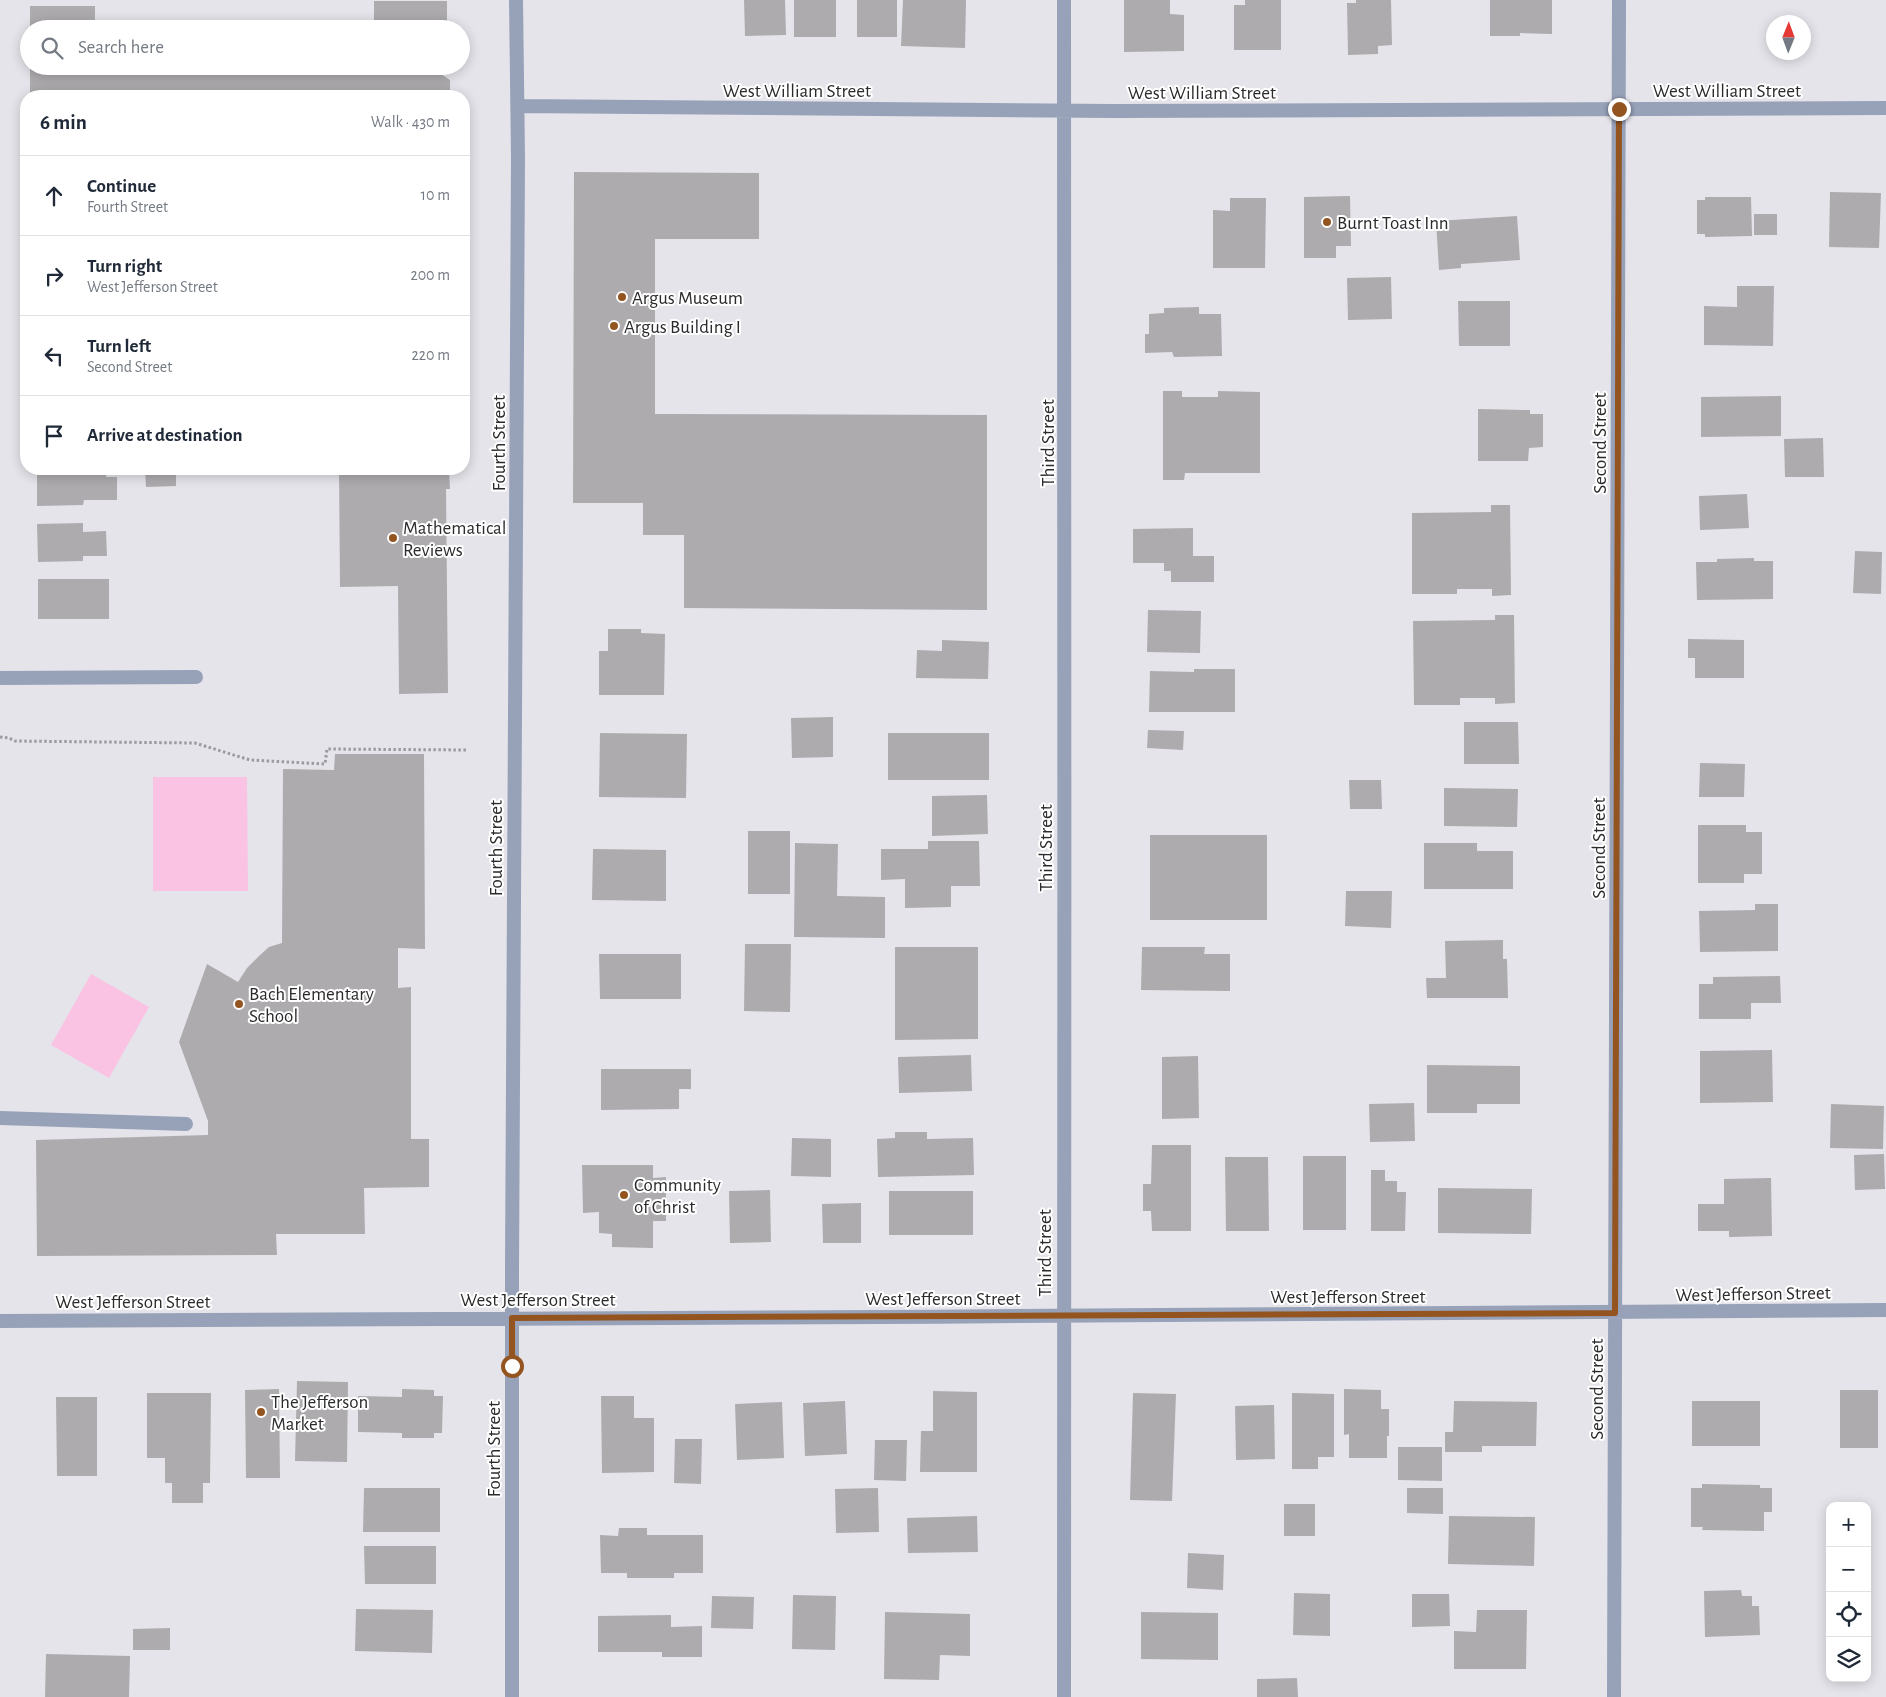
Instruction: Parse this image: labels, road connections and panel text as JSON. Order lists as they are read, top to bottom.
{
  "streets": {
    "street": [
      "West William Street",
      "Fourth Street",
      "Third Street",
      "Second Street",
      "West Jefferson Street"
    ]
  },
  "crossings": [
    ["West William Street", "Fourth Street"],
    ["West William Street", "Third Street"],
    ["West William Street", "Second Street"],
    ["Fourth Street", "West Jefferson Street"],
    ["Third Street", "West Jefferson Street"],
    ["Second Street", "West Jefferson Street"]
  ],
  "places": [
    "Burnt Toast Inn",
    "Argus Museum",
    "Argus Building I",
    "Mathematical Reviews",
    "Bach Elementary School",
    "Community of Christ",
    "The Jefferson Market"
  ],
  "north": "top",
  "page": {
    "search": "Search here",
    "heading": ["6 min", "Walk · 430 m"],
    "list": [
      ["Continue", "Fourth Street", "10 m"],
      ["Turn right", "West Jefferson Street", "200 m"],
      ["Turn left", "Second Street", "220 m"],
      "Arrive at destination"
    ],
    "map_buttons": ["+", "−"]
  }
}
